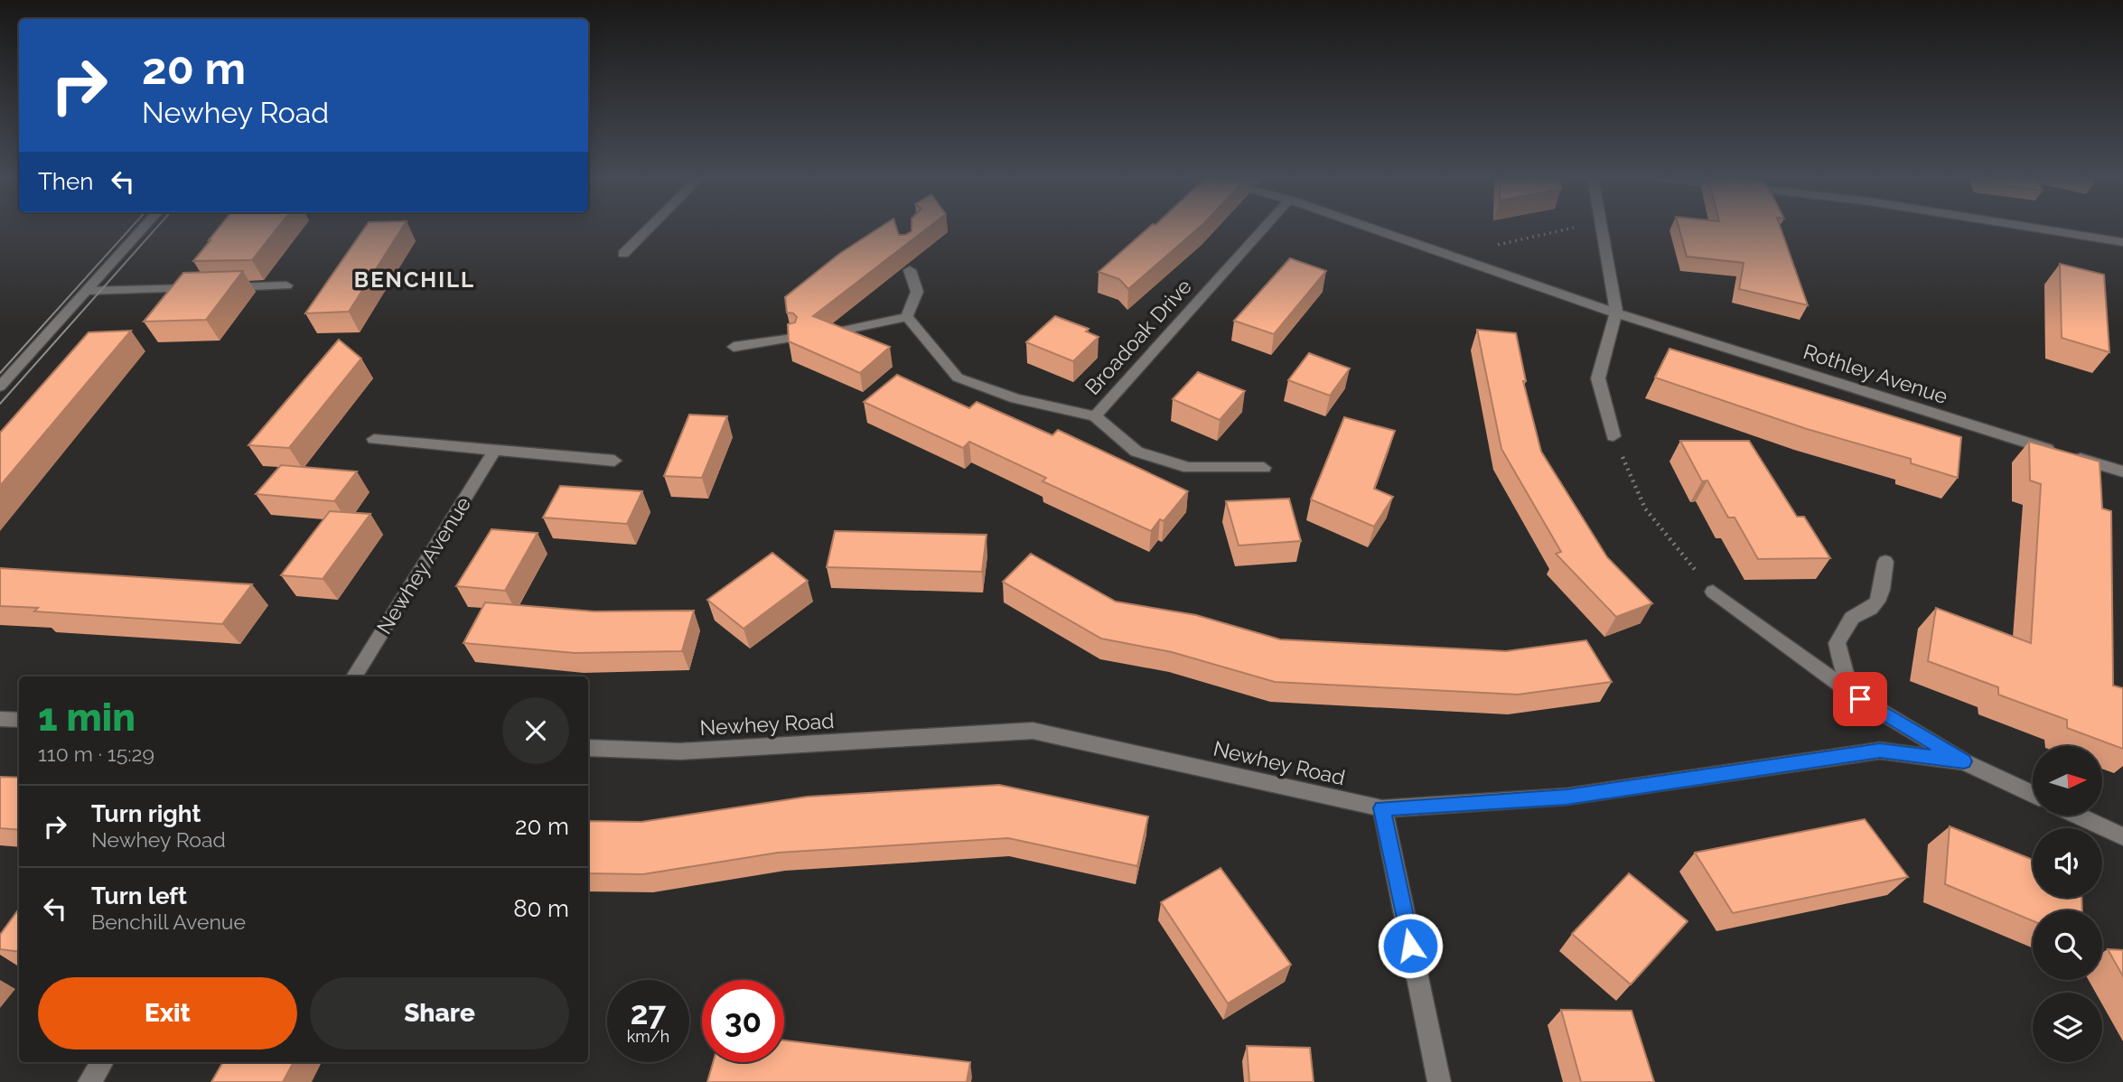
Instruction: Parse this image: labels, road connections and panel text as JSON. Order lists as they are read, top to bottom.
{
  "streets": {
    "street": [
      "Broadoak Drive",
      "Rothley Avenue",
      "Newhey Avenue",
      "Newhey Road"
    ]
  },
  "districts": ["BENCHILL"],
  "north": "right",
  "page": {
    "turn": ["20 m", "Newhey Road"],
    "then": "Then",
    "heading": ["1 min", "110 m · 15:29"],
    "list": [
      {
        "name": "Turn right",
        "note": "Newhey Road",
        "value": "20 m"
      },
      {
        "name": "Turn left",
        "note": "Benchill Avenue",
        "value": "80 m"
      }
    ],
    "buttons": ["Exit", "Share"],
    "speed": "27 km/h",
    "limit": "30"
  }
}
